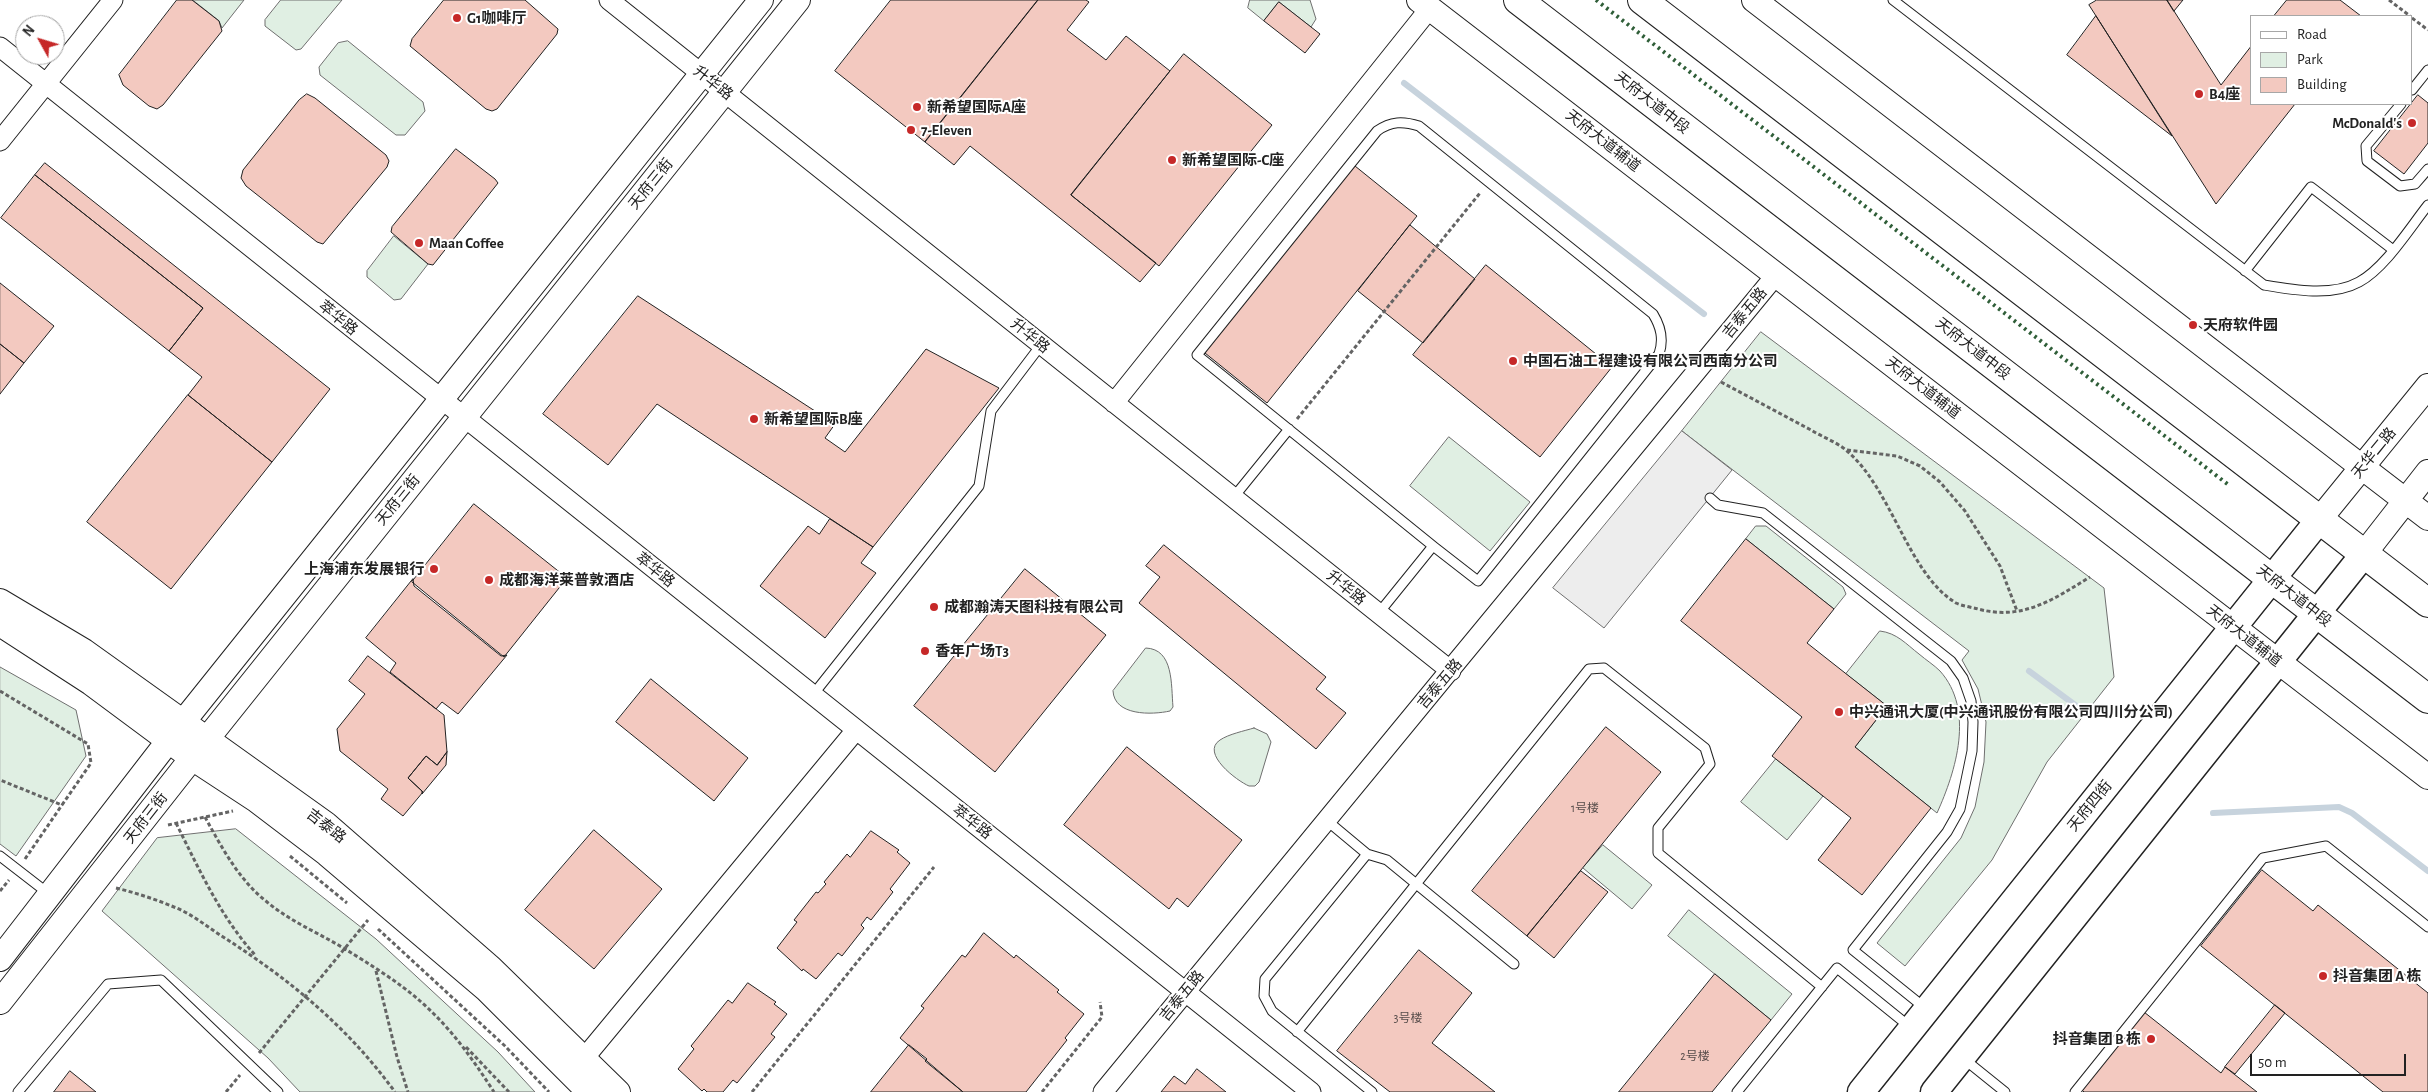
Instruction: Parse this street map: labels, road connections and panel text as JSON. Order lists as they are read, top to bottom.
{
  "streets": {
    "main road": ["天府大道中段", "天府四街"],
    "street": [
      "升华路",
      "天府大道辅道",
      "天府三街",
      "吉泰五路",
      "萃华路",
      "天华二路",
      "吉泰路"
    ]
  },
  "crossings": [
    ["升华路", "天府三街"],
    ["升华路", "吉泰五路"],
    ["天府大道中段", "天府四街"],
    ["天府大道辅道", "吉泰五路"],
    ["天府大道辅道", "天府四街"],
    ["天府三街", "萃华路"],
    ["天府三街", "吉泰路"],
    ["吉泰五路", "萃华路"],
    ["天华二路", "天府四街"]
  ],
  "places": [
    "G1咖啡厅",
    "B4座",
    "新希望国际A座",
    "McDonald's",
    "7-Eleven",
    "新希望国际-C座",
    "Maan Coffee",
    "天府软件园",
    "中国石油工程建设有限公司西南分公司",
    "新希望国际B座",
    "上海浦东发展银行",
    "成都海洋莱普敦酒店",
    "成都瀚涛天图科技有限公司",
    "香年广场T3",
    "中兴通讯大厦(中兴通讯股份有限公司四川分公司)",
    "抖音集团 A 栋",
    "抖音集团 B 栋"
  ],
  "house_numbers": ["1号楼", "3号楼", "2号楼"],
  "legend": ["Road", "Park", "Building"],
  "scale_bar": "50 m",
  "north": "top left"
}
